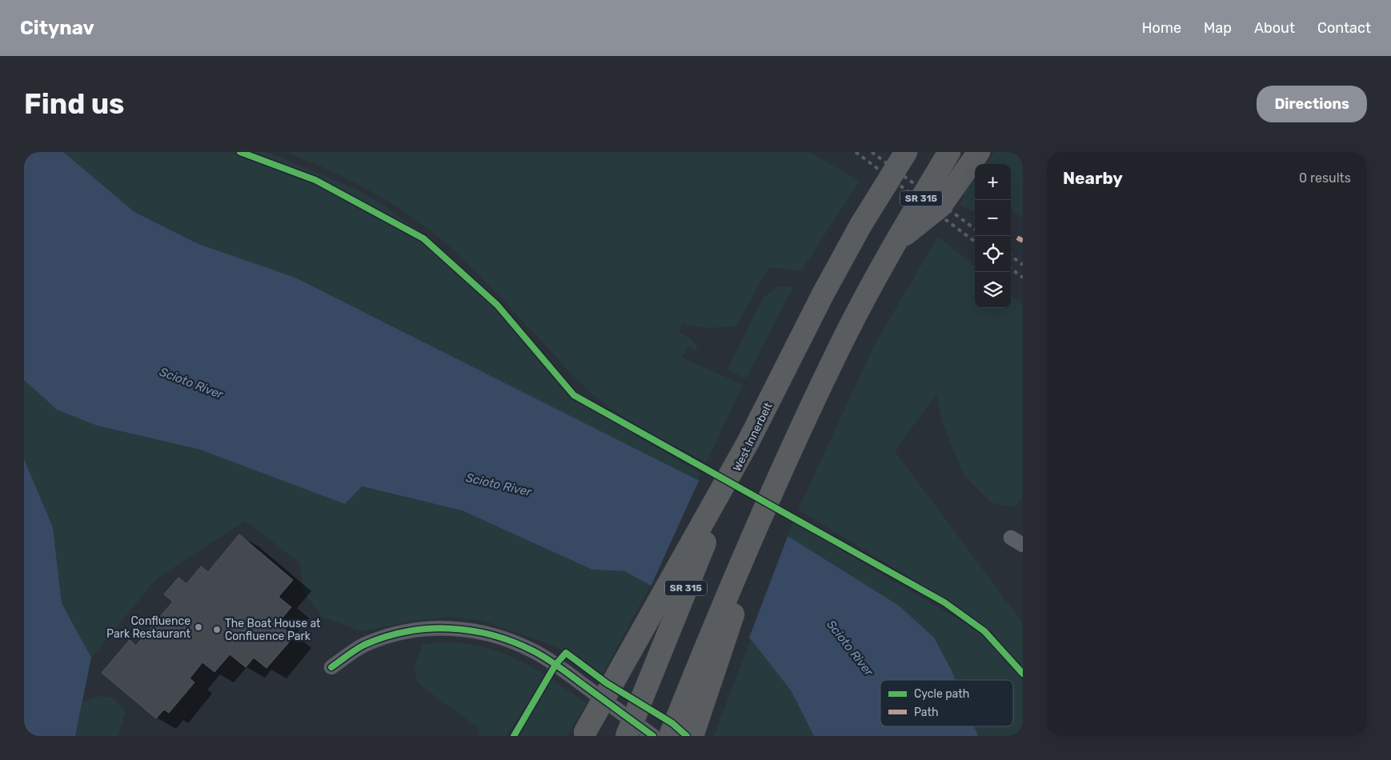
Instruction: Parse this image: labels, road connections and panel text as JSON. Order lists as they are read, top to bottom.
{
  "streets": {
    "highway": ["SR 315", "West Innerbelt"]
  },
  "water": ["Scioto River"],
  "places": ["Confluence Park Restaurant", "The Boat House at Confluence Park"],
  "legend": ["Cycle path", "Path"],
  "page": {
    "header": "Citynav",
    "nav": [
      "Home",
      "Map",
      "About",
      "Contact"
    ],
    "buttons": "Directions",
    "title": "Find us",
    "heading": ["Nearby", "0 results"],
    "map_buttons": ["+", "−"]
  }
}
